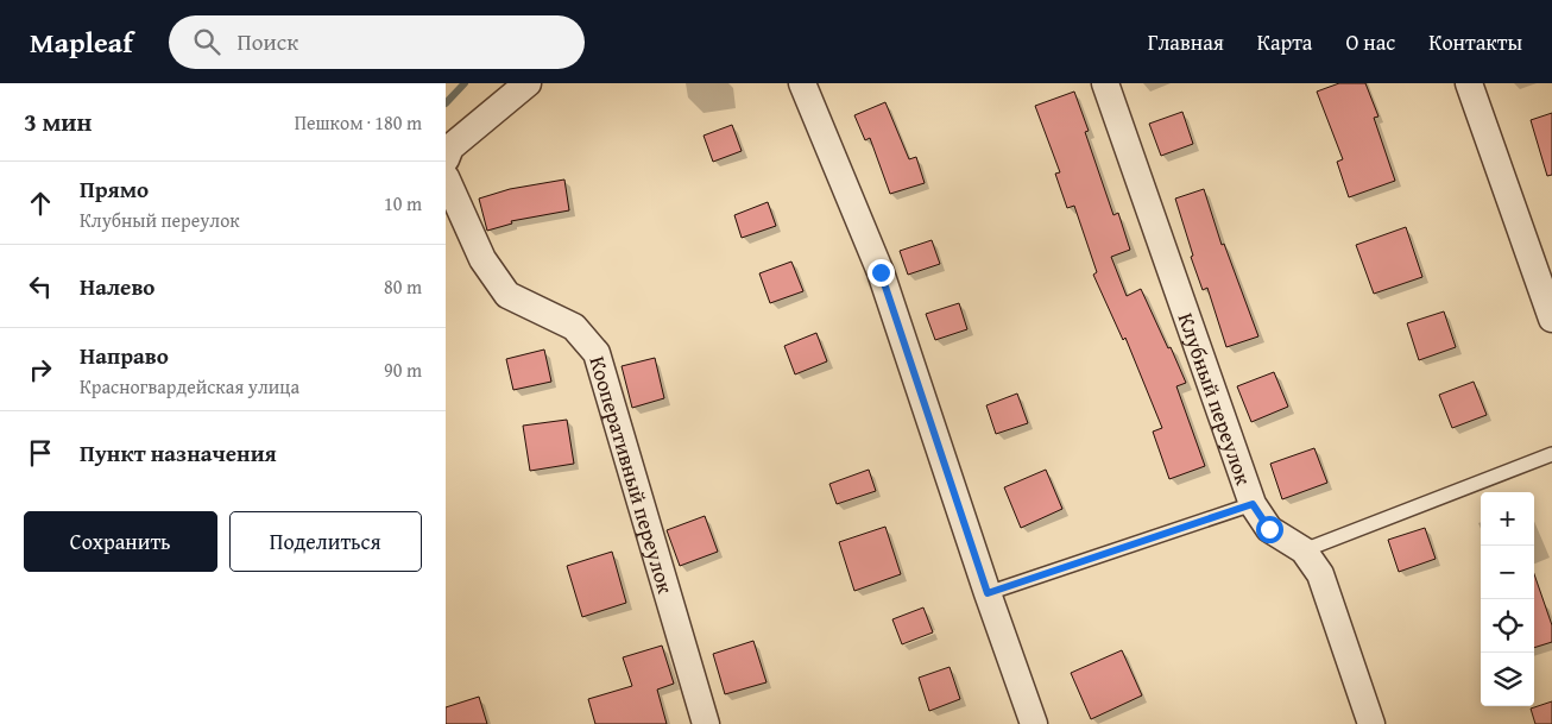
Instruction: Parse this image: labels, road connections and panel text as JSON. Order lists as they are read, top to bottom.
{
  "streets": {
    "street": ["Клубный переулок", "Кооперативный переулок"]
  },
  "page": {
    "header": "Mapleaf",
    "search": "Поиск",
    "nav": [
      "Главная",
      "Карта",
      "О нас",
      "Контакты"
    ],
    "heading": ["3 мин", "Пешком · 180 m"],
    "list": [
      ["Прямо", "Клубный переулок", "10 m"],
      ["Налево", "80 m"],
      ["Направо", "Красногвардейская улица", "90 m"],
      "Пункт назначения"
    ],
    "map_buttons": ["+", "−"],
    "buttons": ["Сохранить", "Поделиться"]
  }
}
